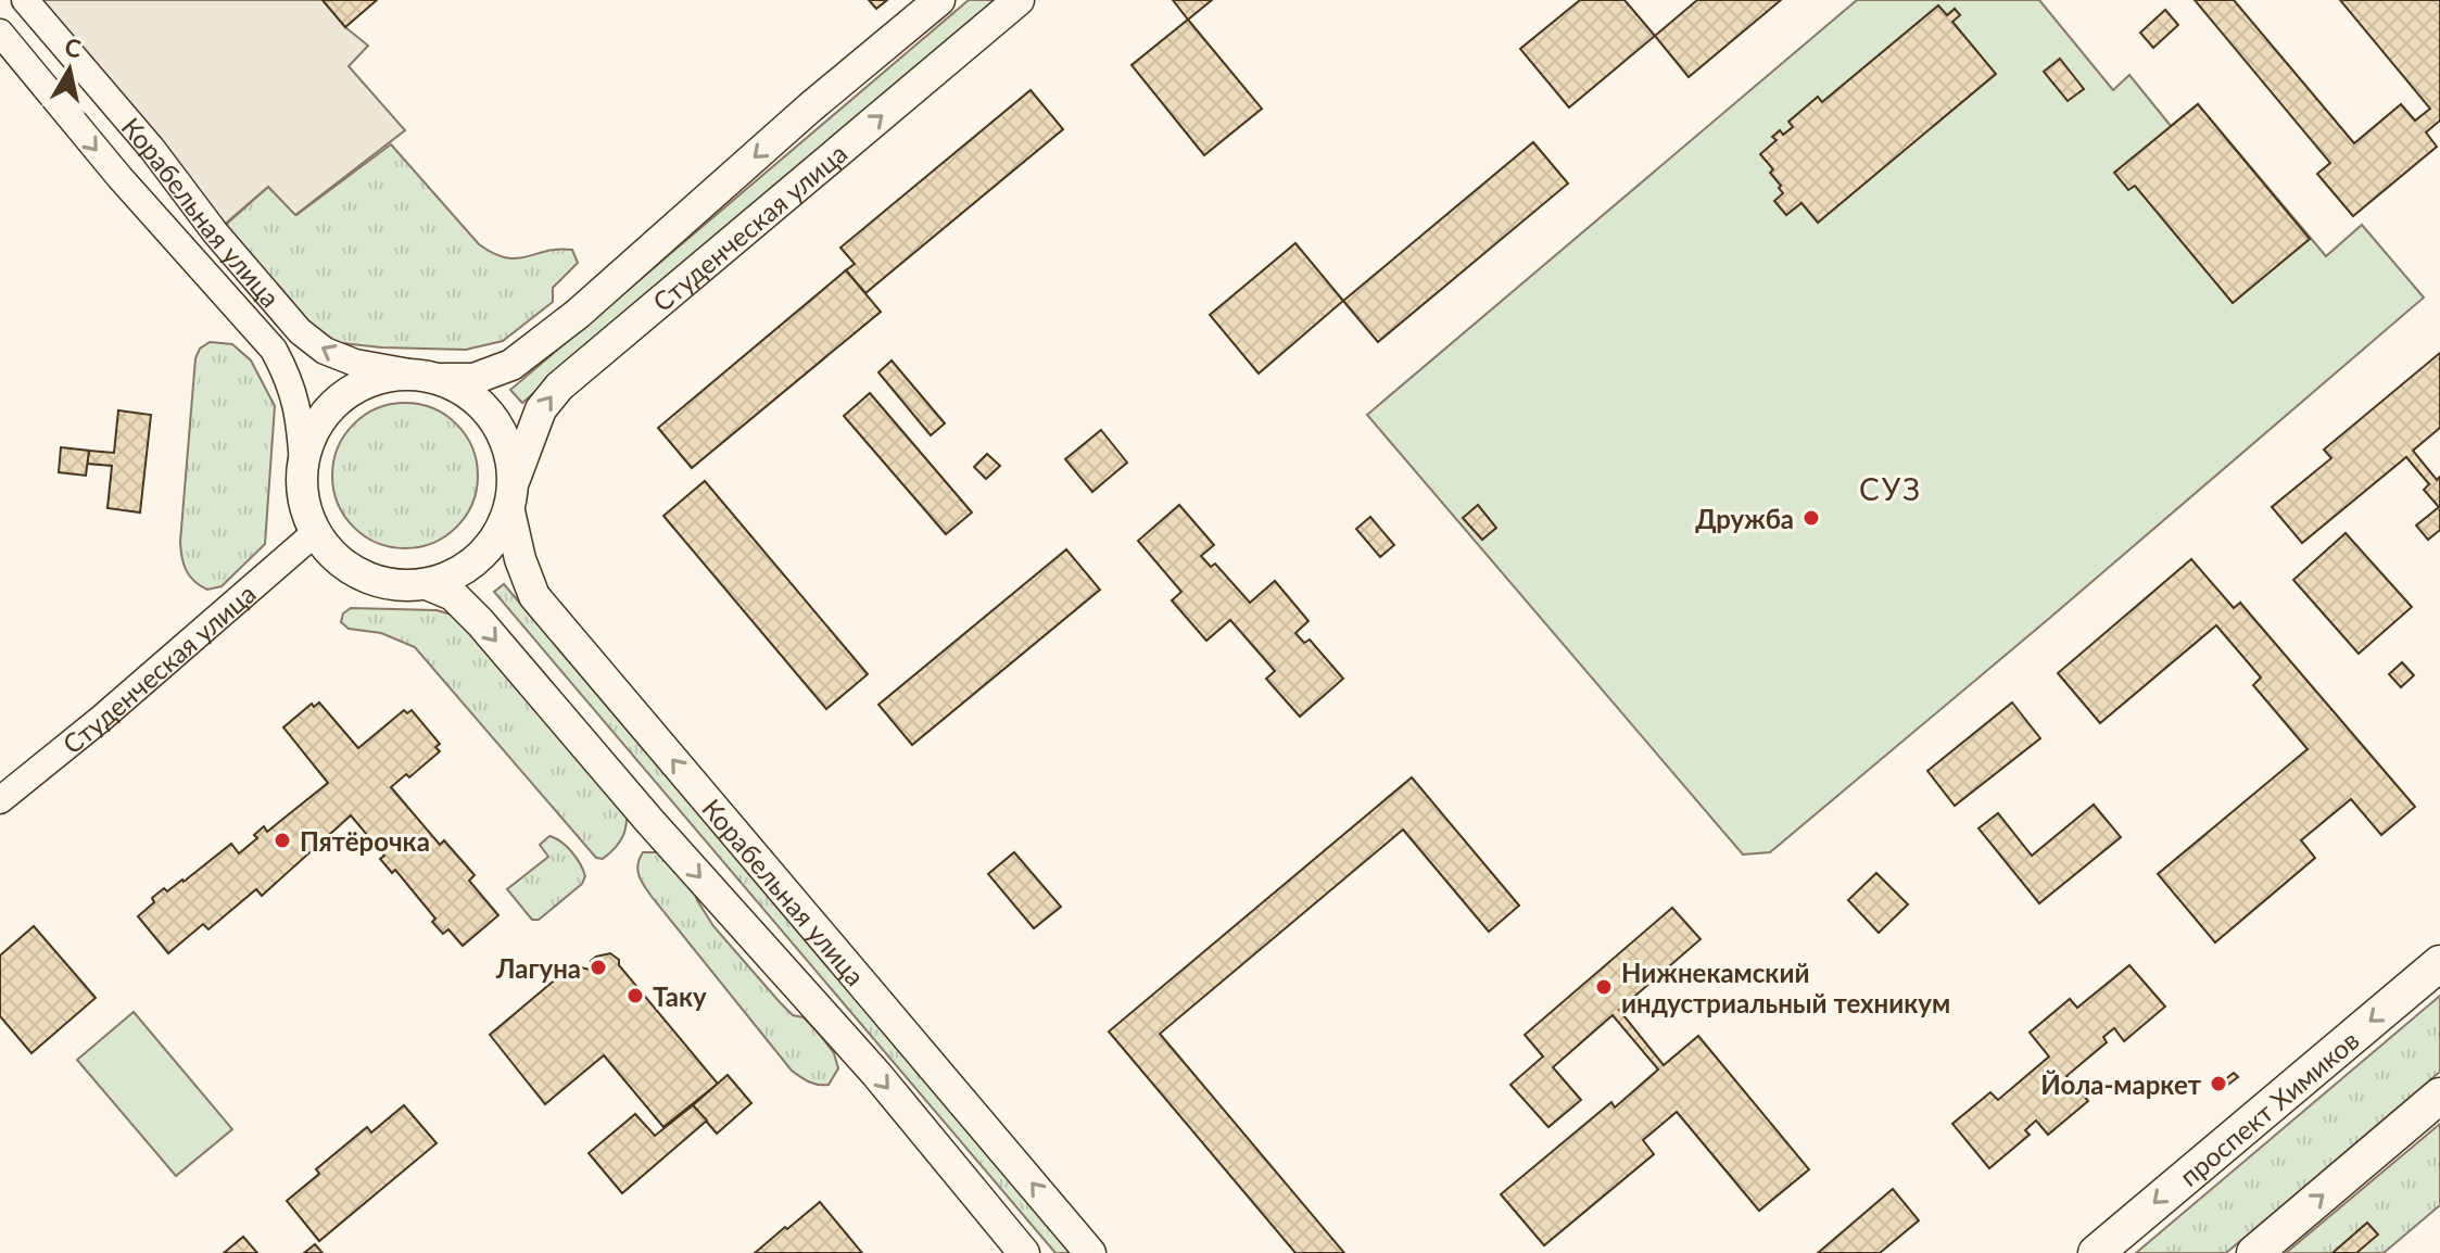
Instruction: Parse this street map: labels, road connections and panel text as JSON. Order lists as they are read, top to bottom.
{
  "streets": {
    "main road": ["Корабельная улица", "Студенческая улица", "проспект Химиков"]
  },
  "crossings": [
    ["Корабельная улица", "Студенческая улица"]
  ],
  "districts": ["СУЗ"],
  "places": [
    "Дружба",
    "Пятёрочка",
    "Лагуна",
    "Нижнекамский индустриальный техникум",
    "Таку",
    "Йола-маркет"
  ],
  "north": "top"
}
